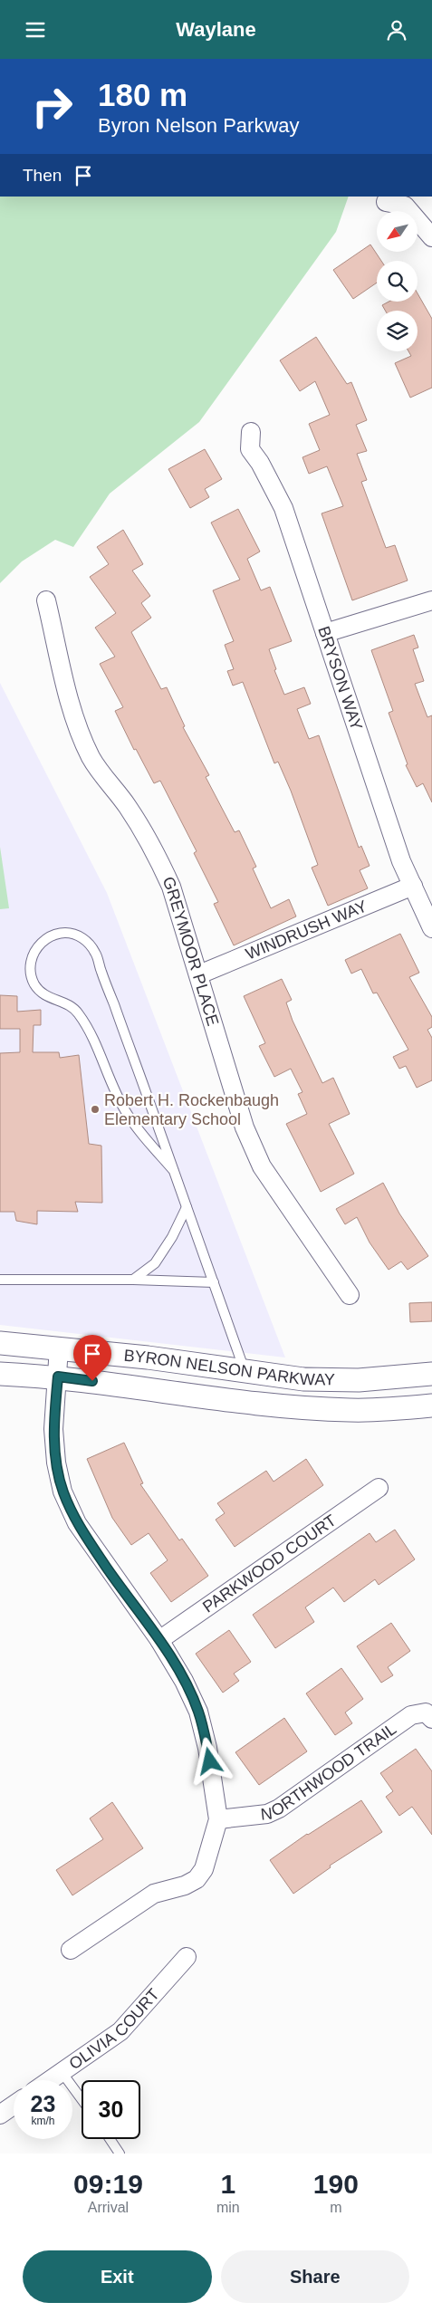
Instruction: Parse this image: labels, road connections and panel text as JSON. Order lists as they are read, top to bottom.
{
  "streets": {
    "street": [
      "BRYSON WAY",
      "WINDRUSH WAY",
      "GREYMOOR PLACE",
      "BYRON NELSON PARKWAY",
      "PARKWOOD COURT",
      "NORTHWOOD TRAIL",
      "OLIVIA COURT"
    ]
  },
  "crossings": [
    ["BRYSON WAY", "WINDRUSH WAY"],
    ["WINDRUSH WAY", "GREYMOOR PLACE"]
  ],
  "places": ["Robert H. Rockenbaugh Elementary School"],
  "north": "bottom left",
  "page": {
    "header": "Waylane",
    "turn": ["180 m", "Byron Nelson Parkway"],
    "then": "Then",
    "speed": "23 km/h",
    "limit": "30",
    "eta": [
      "09:19",
      "Arrival",
      "1",
      "min",
      "190",
      "m"
    ],
    "buttons": ["Exit", "Share"]
  }
}
